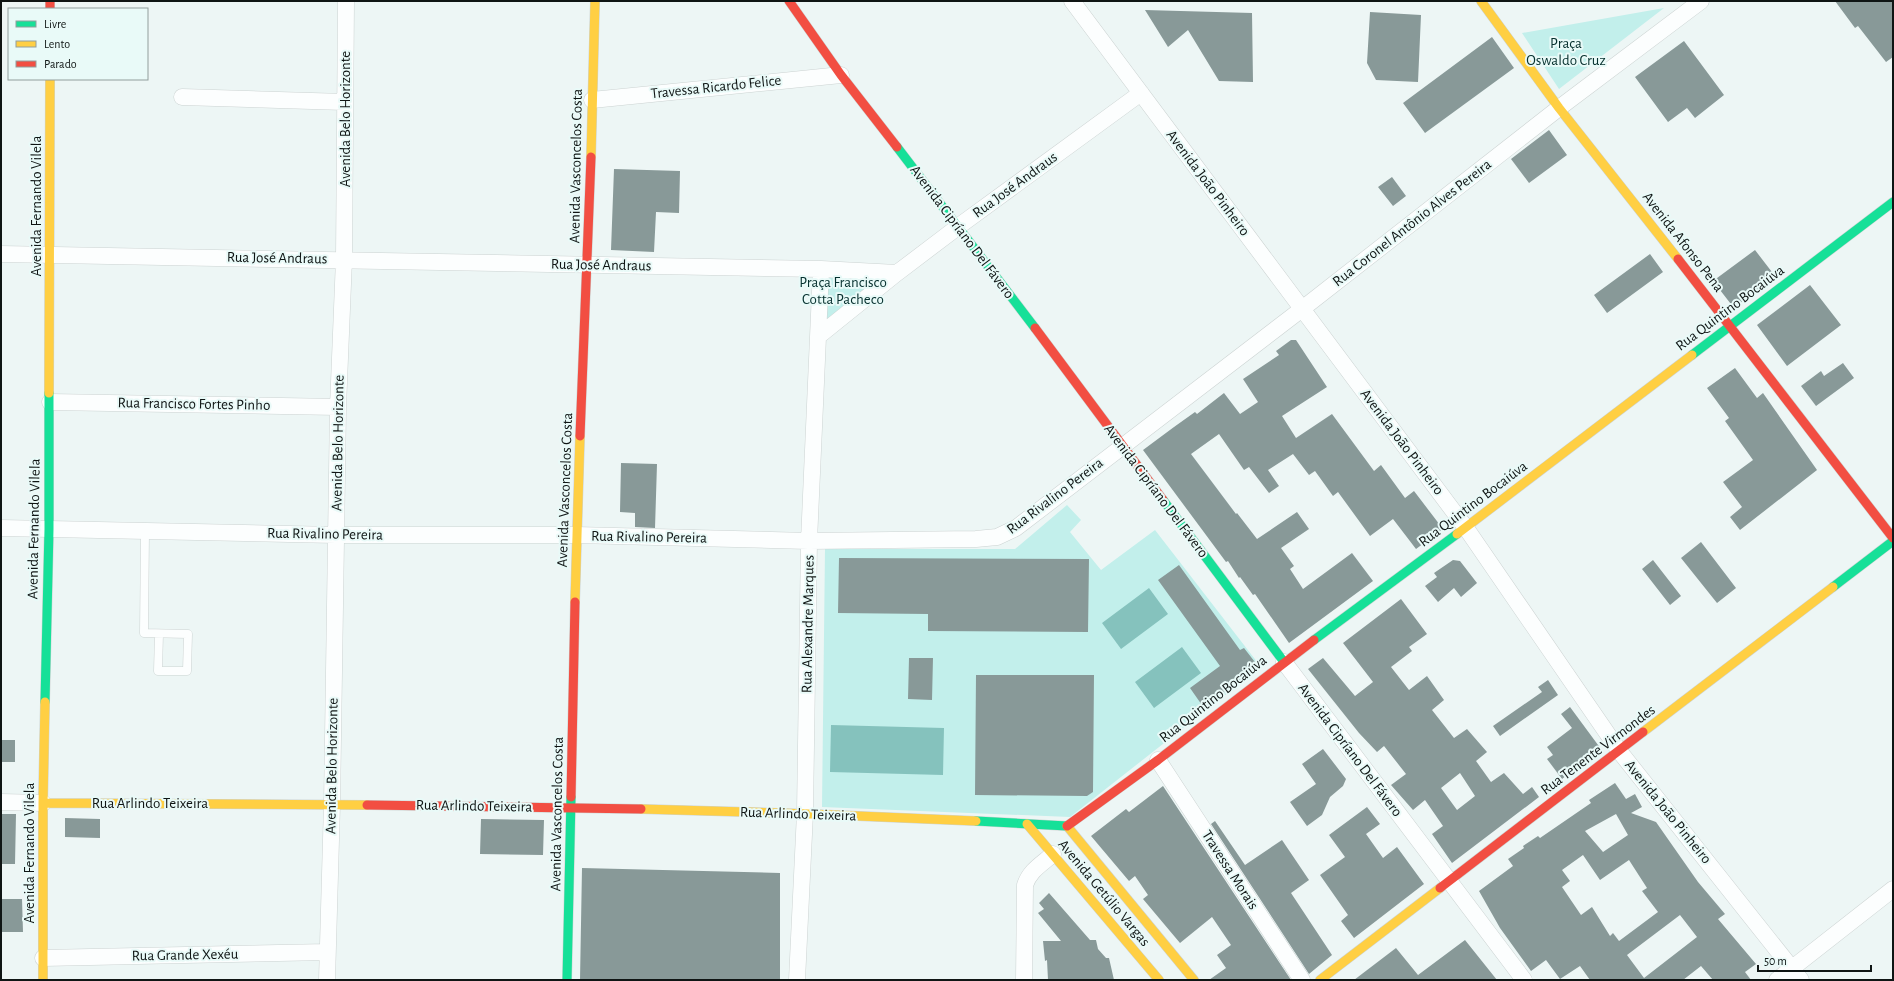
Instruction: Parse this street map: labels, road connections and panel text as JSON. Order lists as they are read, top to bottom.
{
  "streets": {
    "street": [
      "Travessa Ricardo Felice",
      "Avenida Belo Horizonte",
      "Avenida Vasconcelos Costa",
      "Avenida João Pinheiro",
      "Rua José Andraus",
      "Avenida Fernando Vilela",
      "Rua Coronel Antônio Alves Pereira",
      "Avenida Cipríano Del Fávero",
      "Avenida Afonso Pena",
      "Rua Quintino Bocaiúva",
      "Rua Francisco Fortes Pinho",
      "Rua Rivalino Pereira",
      "Rua Alexandre Marques",
      "Rua Tenente Virmondes",
      "Rua Arlindo Teixeira",
      "Travessa Morais",
      "Avenida Getúlio Vargas",
      "Rua Grande Xexéu"
    ]
  },
  "crossings": [
    ["Travessa Ricardo Felice", "Avenida Vasconcelos Costa"],
    ["Travessa Ricardo Felice", "Avenida Cipríano Del Fávero"],
    ["Avenida Belo Horizonte", "Rua José Andraus"],
    ["Avenida Belo Horizonte", "Rua Francisco Fortes Pinho"],
    ["Avenida Belo Horizonte", "Rua Rivalino Pereira"],
    ["Avenida Belo Horizonte", "Rua Arlindo Teixeira"],
    ["Avenida Belo Horizonte", "Rua Grande Xexéu"],
    ["Avenida Vasconcelos Costa", "Rua José Andraus"],
    ["Avenida Vasconcelos Costa", "Rua Rivalino Pereira"],
    ["Avenida Vasconcelos Costa", "Rua Arlindo Teixeira"],
    ["Avenida João Pinheiro", "Rua José Andraus"],
    ["Avenida João Pinheiro", "Rua Coronel Antônio Alves Pereira"],
    ["Avenida João Pinheiro", "Rua Quintino Bocaiúva"],
    ["Avenida João Pinheiro", "Rua Tenente Virmondes"],
    ["Rua José Andraus", "Avenida Fernando Vilela"],
    ["Rua José Andraus", "Avenida Cipríano Del Fávero"],
    ["Rua José Andraus", "Rua Alexandre Marques"],
    ["Avenida Fernando Vilela", "Rua Francisco Fortes Pinho"],
    ["Avenida Fernando Vilela", "Rua Rivalino Pereira"],
    ["Avenida Fernando Vilela", "Rua Arlindo Teixeira"],
    ["Avenida Fernando Vilela", "Rua Grande Xexéu"],
    ["Rua Coronel Antônio Alves Pereira", "Avenida Cipríano Del Fávero"],
    ["Rua Coronel Antônio Alves Pereira", "Avenida Afonso Pena"],
    ["Rua Coronel Antônio Alves Pereira", "Rua Rivalino Pereira"],
    ["Avenida Cipríano Del Fávero", "Rua Quintino Bocaiúva"],
    ["Avenida Cipríano Del Fávero", "Rua Rivalino Pereira"],
    ["Avenida Cipríano Del Fávero", "Rua Tenente Virmondes"],
    ["Avenida Afonso Pena", "Rua Quintino Bocaiúva"],
    ["Rua Quintino Bocaiúva", "Rua Arlindo Teixeira"],
    ["Rua Quintino Bocaiúva", "Travessa Morais"],
    ["Rua Quintino Bocaiúva", "Avenida Getúlio Vargas"],
    ["Rua Rivalino Pereira", "Rua Alexandre Marques"],
    ["Rua Alexandre Marques", "Rua Arlindo Teixeira"],
    ["Rua Arlindo Teixeira", "Avenida Getúlio Vargas"]
  ],
  "parks": ["Praça Oswaldo Cruz", "Praça Francisco Cotta Pacheco"],
  "legend": ["Livre", "Lento", "Parado"],
  "scale_bar": "50 m"
}
